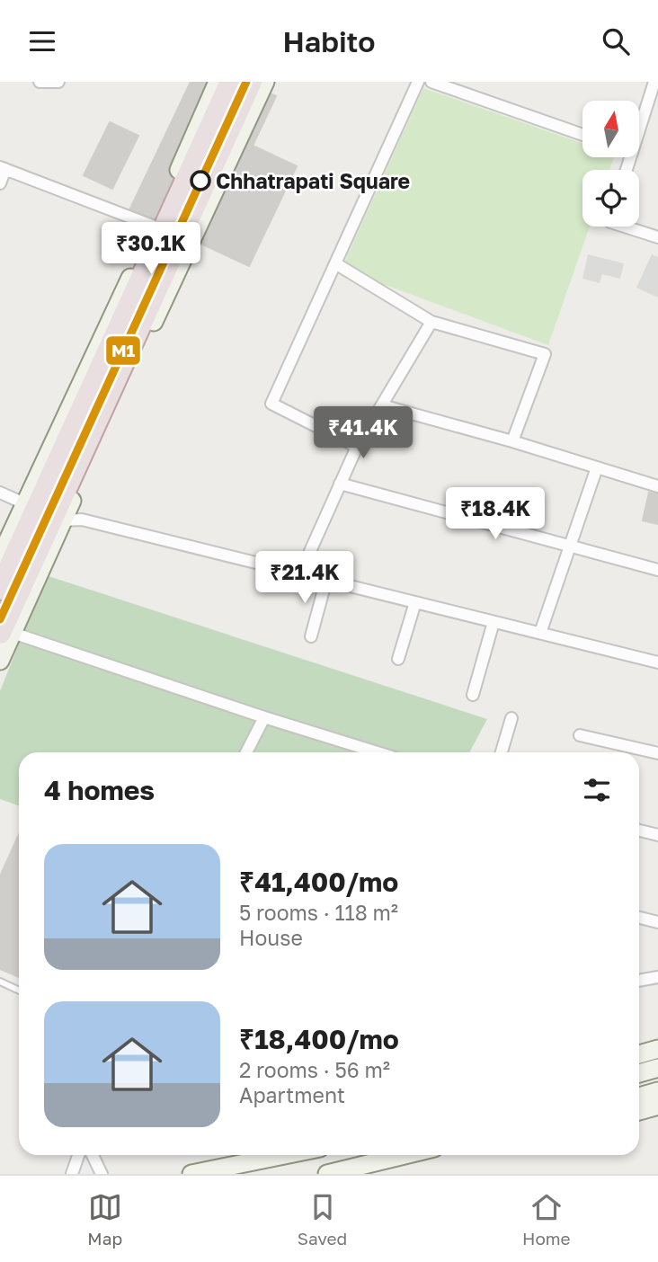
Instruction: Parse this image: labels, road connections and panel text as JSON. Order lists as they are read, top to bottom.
{
  "places": ["Chhatrapati Square"],
  "lines": ["transit line M1"],
  "north": "top",
  "page": {
    "header": "Habito",
    "price": [
      "₹30.1K",
      "₹41.4K",
      "₹18.4K",
      "₹21.4K"
    ],
    "heading": "4 homes",
    "list": [
      {
        "name": "₹41,400/mo",
        "note": "5 rooms · 118 m² · House"
      },
      {
        "name": "₹18,400/mo",
        "note": "2 rooms · 56 m² · Apartment"
      }
    ],
    "tabs": ["Map", "Saved", "Home"]
  }
}
